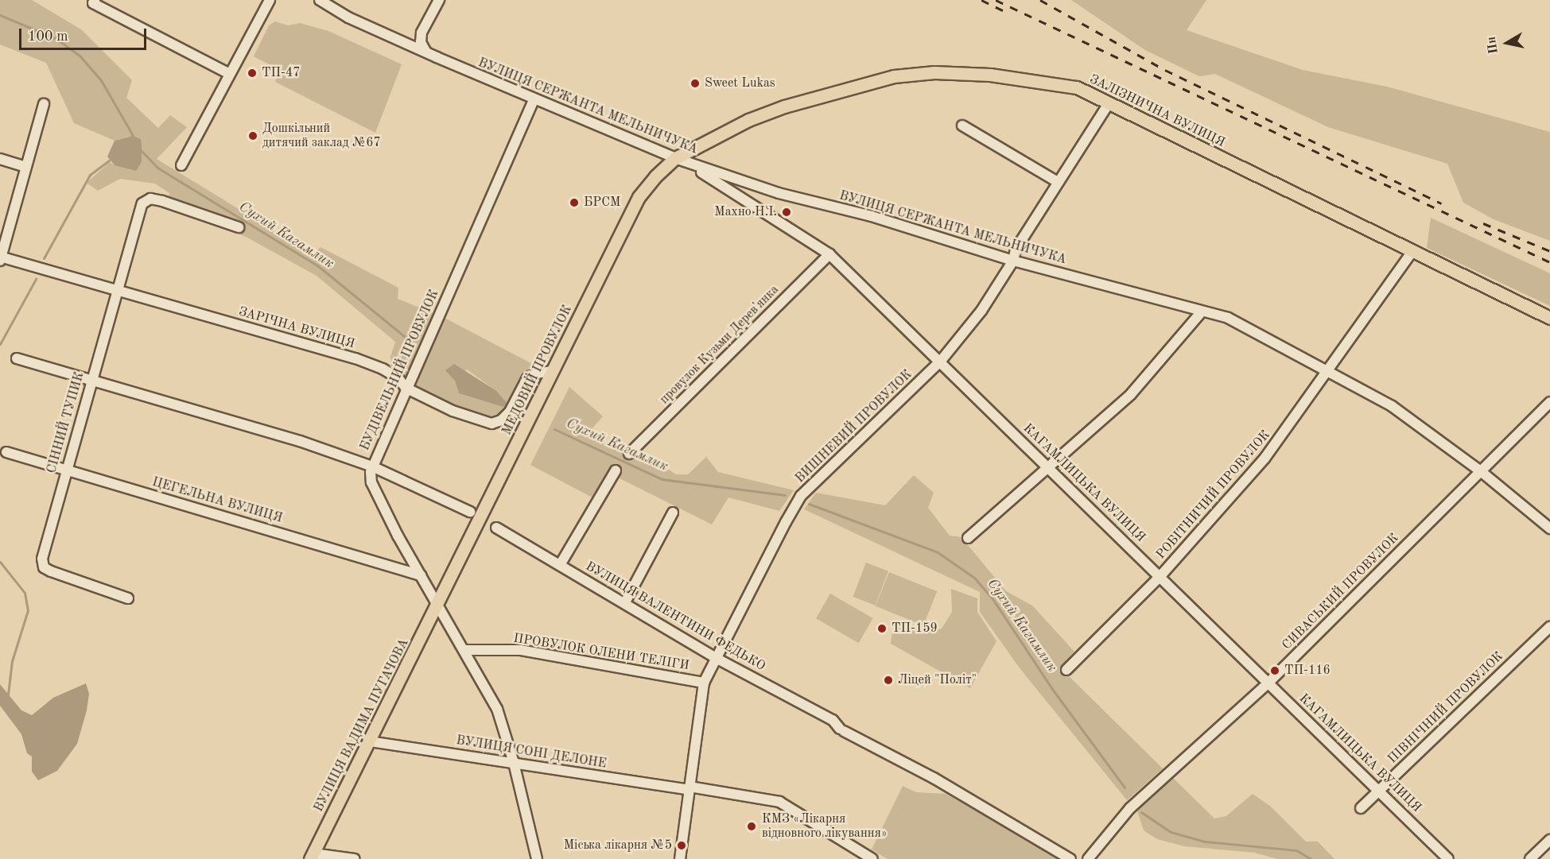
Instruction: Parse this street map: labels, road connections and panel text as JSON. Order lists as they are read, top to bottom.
{
  "streets": {
    "main road": ["ЗАЛІЗНИЧНА ВУЛИЦЯ", "МЕДОВИЙ ПРОВУЛОК", "ВУЛИЦЯ ВАДИМА ПУГАЧОВА"],
    "street": [
      "ВУЛИЦЯ СЕРЖАНТА МЕЛЬНИЧУКА",
      "ЗАРІЧНА ВУЛИЦЯ",
      "провулок Кузьми Деревʼянка",
      "БУДІВЕЛЬНИЙ ПРОВУЛОК",
      "СІННИЙ ТУПИК",
      "ВИШНЕВИЙ ПРОВУЛОК",
      "КАГАМЛИЦЬКА ВУЛИЦЯ",
      "РОБІТНИЧИЙ ПРОВУЛОК",
      "ЦЕГЕЛЬНА ВУЛИЦЯ",
      "СИВАСЬКИЙ ПРОВУЛОК",
      "ВУЛИЦЯ ВАЛЕНТИНИ ФЕДЬКО",
      "ПРОВУЛОК ОЛЕНИ ТЕЛІГИ",
      "ПІВНІЧНИЙ ПРОВУЛОК",
      "ВУЛИЦЯ СОНІ ДЕЛОНЕ"
    ]
  },
  "crossings": [
    ["ВУЛИЦЯ СЕРЖАНТА МЕЛЬНИЧУКА", "ЗАЛІЗНИЧНА ВУЛИЦЯ"],
    ["ВУЛИЦЯ СЕРЖАНТА МЕЛЬНИЧУКА", "БУДІВЕЛЬНИЙ ПРОВУЛОК"],
    ["ВУЛИЦЯ СЕРЖАНТА МЕЛЬНИЧУКА", "МЕДОВИЙ ПРОВУЛОК"],
    ["ВУЛИЦЯ СЕРЖАНТА МЕЛЬНИЧУКА", "ВИШНЕВИЙ ПРОВУЛОК"],
    ["ВУЛИЦЯ СЕРЖАНТА МЕЛЬНИЧУКА", "КАГАМЛИЦЬКА ВУЛИЦЯ"],
    ["ВУЛИЦЯ СЕРЖАНТА МЕЛЬНИЧУКА", "РОБІТНИЧИЙ ПРОВУЛОК"],
    ["ВУЛИЦЯ СЕРЖАНТА МЕЛЬНИЧУКА", "СИВАСЬКИЙ ПРОВУЛОК"],
    ["ЗАЛІЗНИЧНА ВУЛИЦЯ", "МЕДОВИЙ ПРОВУЛОК"],
    ["ЗАЛІЗНИЧНА ВУЛИЦЯ", "ВИШНЕВИЙ ПРОВУЛОК"],
    ["ЗАЛІЗНИЧНА ВУЛИЦЯ", "КАГАМЛИЦЬКА ВУЛИЦЯ"],
    ["ЗАЛІЗНИЧНА ВУЛИЦЯ", "РОБІТНИЧИЙ ПРОВУЛОК"],
    ["ЗАРІЧНА ВУЛИЦЯ", "БУДІВЕЛЬНИЙ ПРОВУЛОК"],
    ["ЗАРІЧНА ВУЛИЦЯ", "МЕДОВИЙ ПРОВУЛОК"],
    ["ЗАРІЧНА ВУЛИЦЯ", "СІННИЙ ТУПИК"],
    ["провулок Кузьми Деревʼянка", "КАГАМЛИЦЬКА ВУЛИЦЯ"],
    ["БУДІВЕЛЬНИЙ ПРОВУЛОК", "МЕДОВИЙ ПРОВУЛОК"],
    ["БУДІВЕЛЬНИЙ ПРОВУЛОК", "ЦЕГЕЛЬНА ВУЛИЦЯ"],
    ["БУДІВЕЛЬНИЙ ПРОВУЛОК", "ПРОВУЛОК ОЛЕНИ ТЕЛІГИ"],
    ["БУДІВЕЛЬНИЙ ПРОВУЛОК", "ВУЛИЦЯ ВАДИМА ПУГАЧОВА"],
    ["БУДІВЕЛЬНИЙ ПРОВУЛОК", "ВУЛИЦЯ СОНІ ДЕЛОНЕ"],
    ["МЕДОВИЙ ПРОВУЛОК", "КАГАМЛИЦЬКА ВУЛИЦЯ"],
    ["МЕДОВИЙ ПРОВУЛОК", "ВУЛИЦЯ ВАДИМА ПУГАЧОВА"],
    ["СІННИЙ ТУПИК", "ЦЕГЕЛЬНА ВУЛИЦЯ"],
    ["ВИШНЕВИЙ ПРОВУЛОК", "КАГАМЛИЦЬКА ВУЛИЦЯ"],
    ["ВИШНЕВИЙ ПРОВУЛОК", "ВУЛИЦЯ ВАЛЕНТИНИ ФЕДЬКО"],
    ["ВИШНЕВИЙ ПРОВУЛОК", "ПРОВУЛОК ОЛЕНИ ТЕЛІГИ"],
    ["ВИШНЕВИЙ ПРОВУЛОК", "ВУЛИЦЯ СОНІ ДЕЛОНЕ"],
    ["КАГАМЛИЦЬКА ВУЛИЦЯ", "РОБІТНИЧИЙ ПРОВУЛОК"],
    ["КАГАМЛИЦЬКА ВУЛИЦЯ", "СИВАСЬКИЙ ПРОВУЛОК"],
    ["КАГАМЛИЦЬКА ВУЛИЦЯ", "ПІВНІЧНИЙ ПРОВУЛОК"],
    ["ВУЛИЦЯ ВАДИМА ПУГАЧОВА", "ВУЛИЦЯ СОНІ ДЕЛОНЕ"]
  ],
  "water": ["Сухий Кагамлик"],
  "places": [
    "ТП-47",
    "Sweet Lukas",
    "Дошкільний дитячий заклад №67",
    "БРСМ",
    "Махно Н.І.",
    "ТП-159",
    "ТП-116",
    "Ліцей \"Політ\"",
    "КМЗ «Лікарня відновного лікування»",
    "Міська лікарня №5"
  ],
  "scale_bar": "100 m",
  "north": "left"
}
